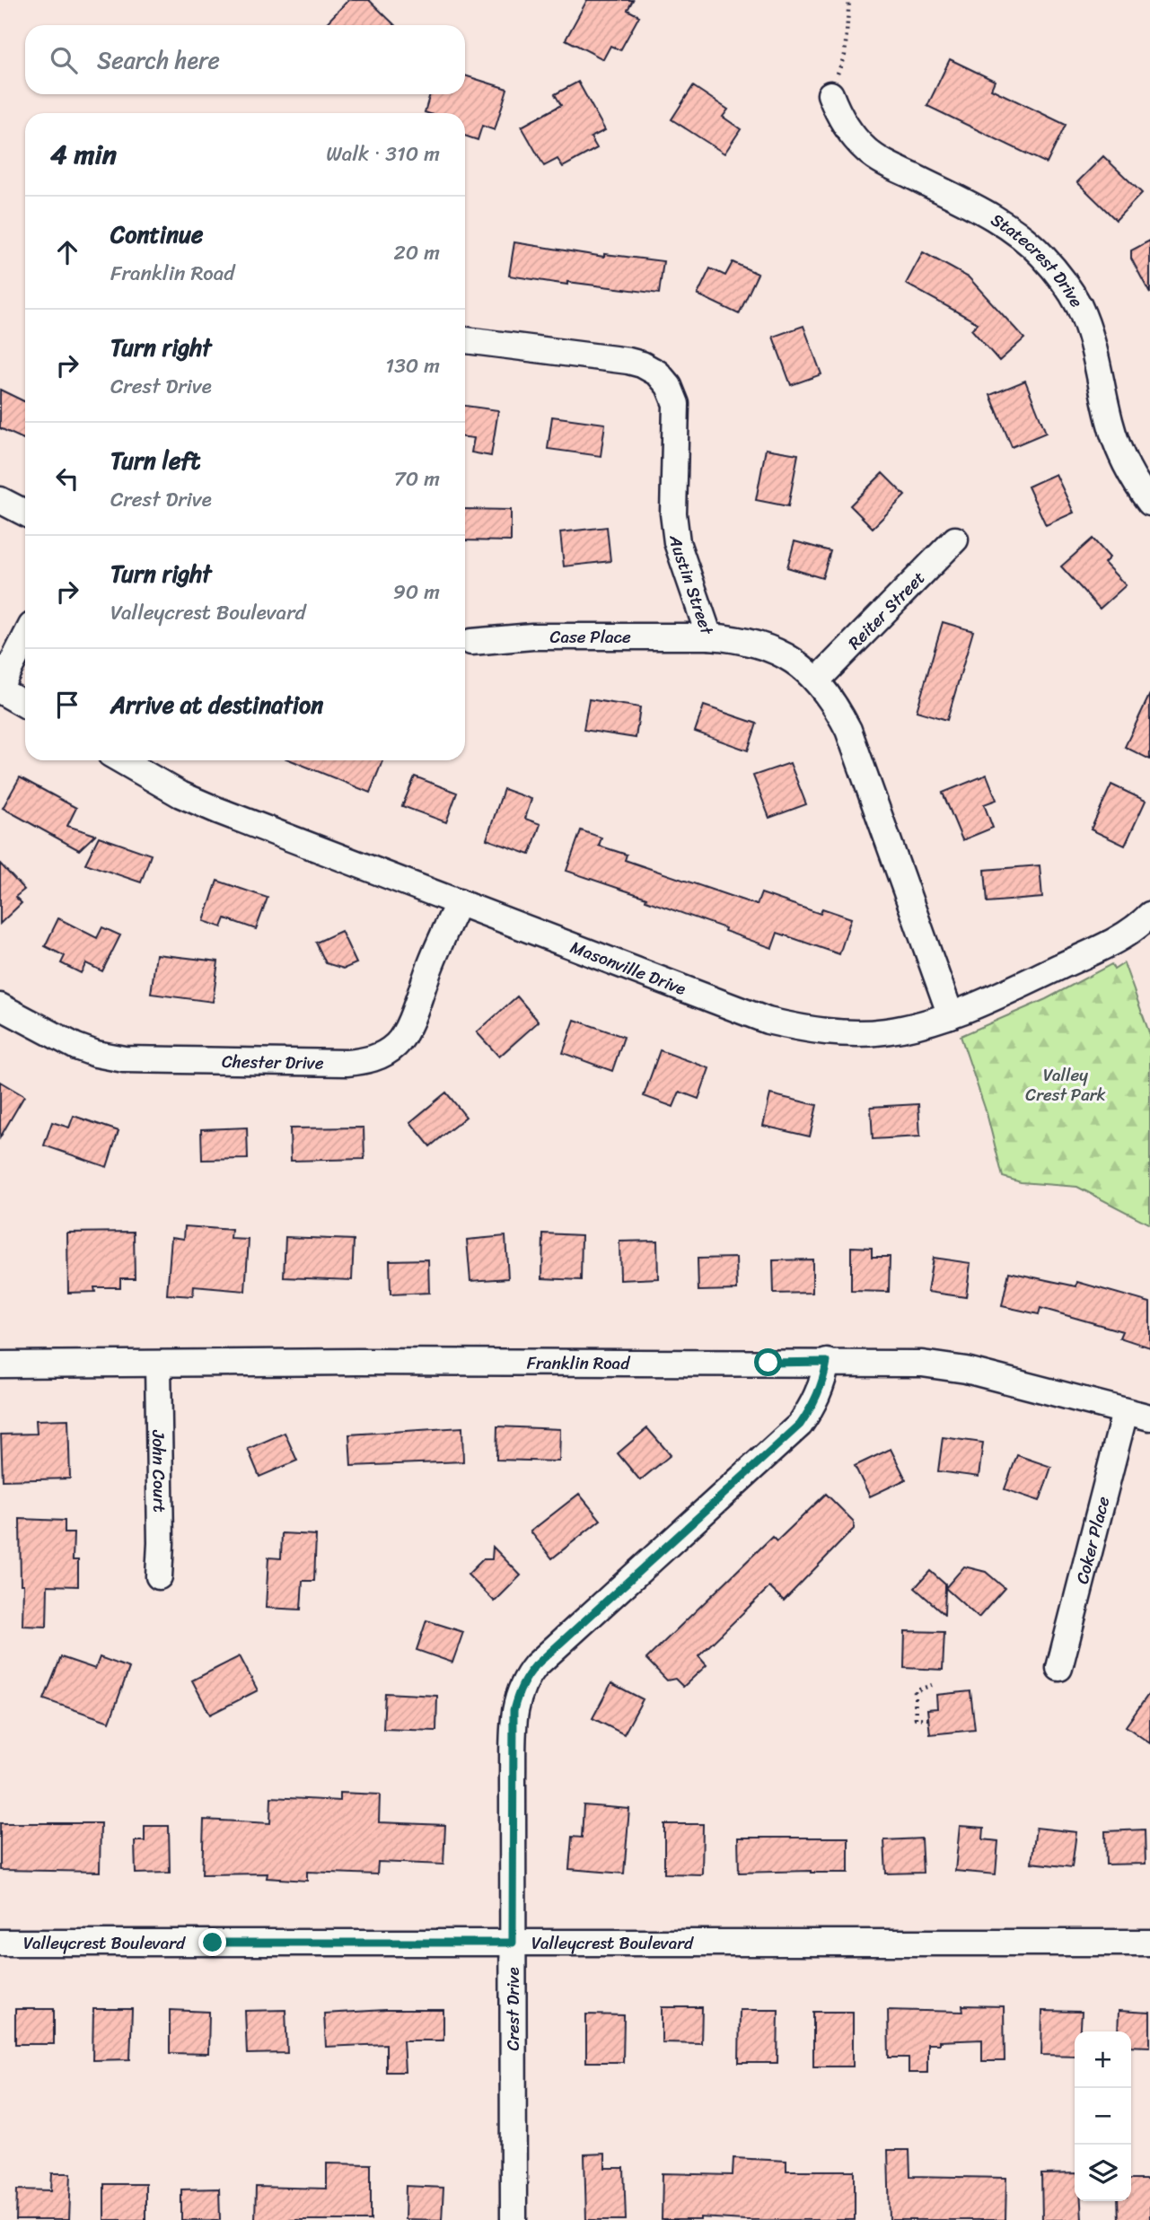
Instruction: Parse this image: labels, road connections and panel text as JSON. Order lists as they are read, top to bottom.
{
  "streets": {
    "street": [
      "Statecrest Drive",
      "Austin Street",
      "Reiter Street",
      "Case Place",
      "Masonville Drive",
      "Chester Drive",
      "Franklin Road",
      "John Court",
      "Coker Place",
      "Valleycrest Boulevard",
      "Crest Drive"
    ]
  },
  "crossings": [
    ["Austin Street", "Reiter Street"],
    ["Austin Street", "Case Place"],
    ["Austin Street", "Masonville Drive"],
    ["Masonville Drive", "Chester Drive"],
    ["Franklin Road", "John Court"],
    ["Franklin Road", "Coker Place"],
    ["Franklin Road", "Crest Drive"],
    ["Valleycrest Boulevard", "Crest Drive"]
  ],
  "parks": ["Valley Crest Park"],
  "page": {
    "search": "Search here",
    "heading": ["4 min", "Walk · 310 m"],
    "list": [
      ["Continue", "Franklin Road", "20 m"],
      ["Turn right", "Crest Drive", "130 m"],
      ["Turn left", "Crest Drive", "70 m"],
      ["Turn right", "Valleycrest Boulevard", "90 m"],
      "Arrive at destination"
    ],
    "map_buttons": ["+", "−"]
  }
}
